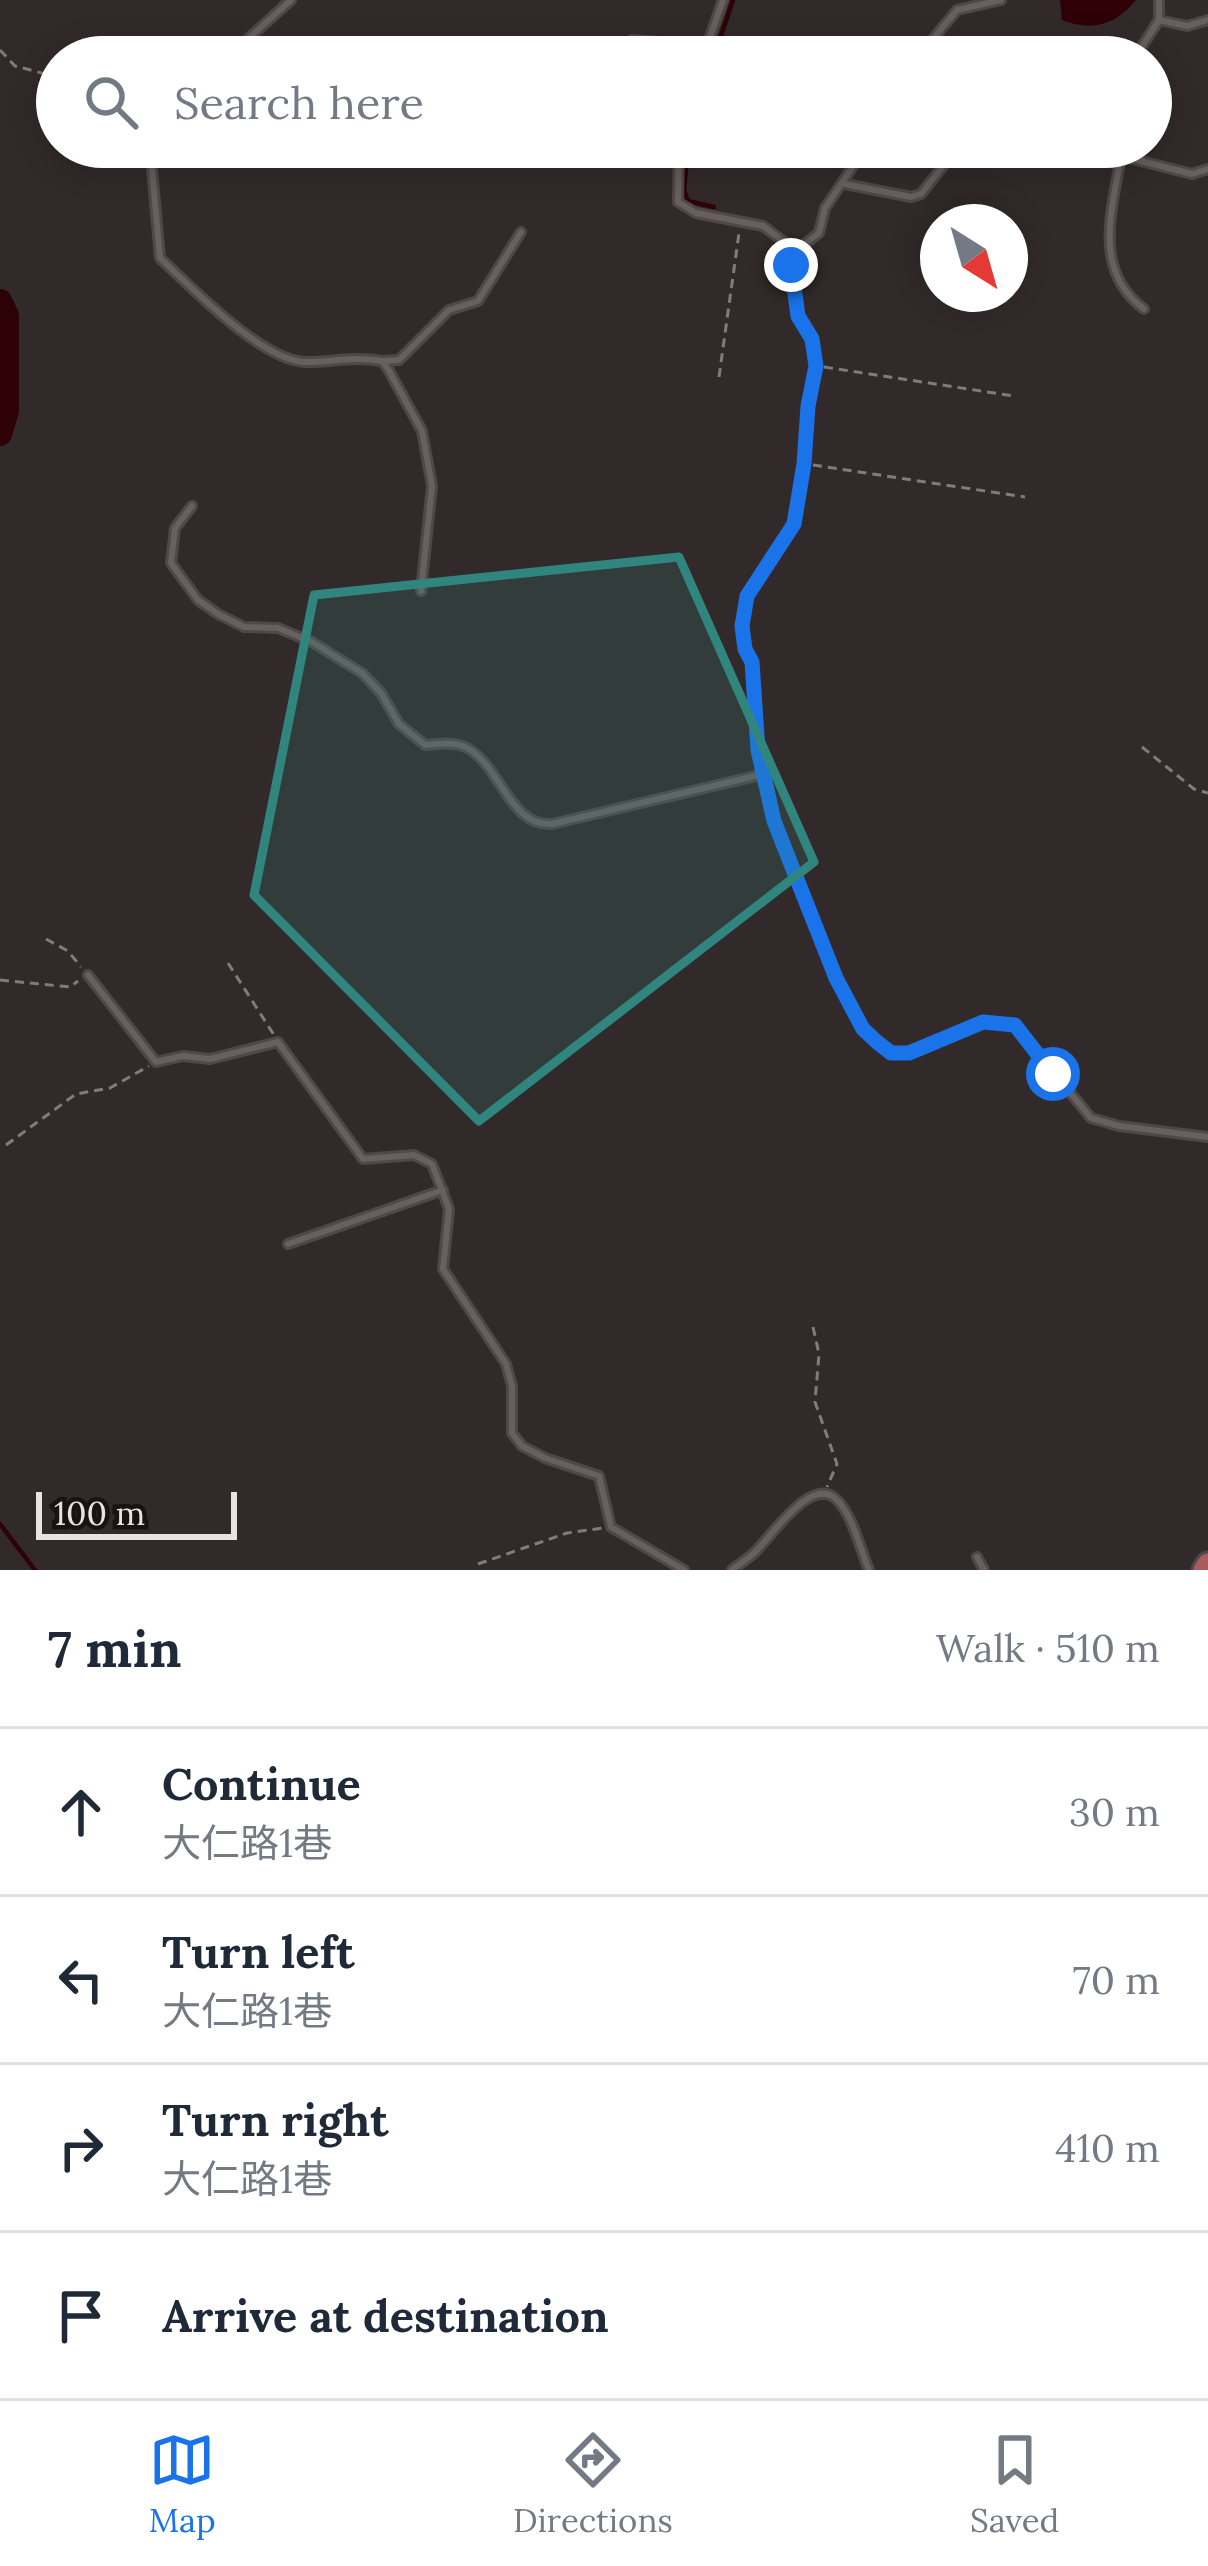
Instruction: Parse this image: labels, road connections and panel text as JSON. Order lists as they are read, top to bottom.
{
  "scale_bar": "100 m",
  "north": "bottom right",
  "page": {
    "search": "Search here",
    "scale": "100 m",
    "heading": ["7 min", "Walk · 510 m"],
    "list": [
      ["Continue", "大仁路1巷", "30 m"],
      ["Turn left", "大仁路1巷", "70 m"],
      ["Turn right", "大仁路1巷", "410 m"],
      "Arrive at destination"
    ],
    "nav": ["Map", "Directions", "Saved"]
  }
}
